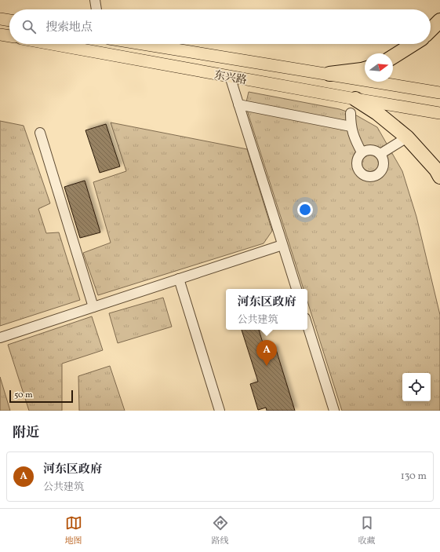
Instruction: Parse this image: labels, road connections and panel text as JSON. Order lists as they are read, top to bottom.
{
  "streets": {
    "main road": ["东兴路"]
  },
  "scale_bar": "50 m",
  "north": "right",
  "page": {
    "search": "搜索地点",
    "popup": ["河东区政府", "公共建筑"],
    "pins": "A",
    "scale": "50 m",
    "heading": "附近",
    "list": [
      {
        "mark": "A",
        "name": "河东区政府",
        "note": "公共建筑",
        "value": "130 m"
      }
    ],
    "nav": ["地图", "路线", "收藏"]
  }
}
